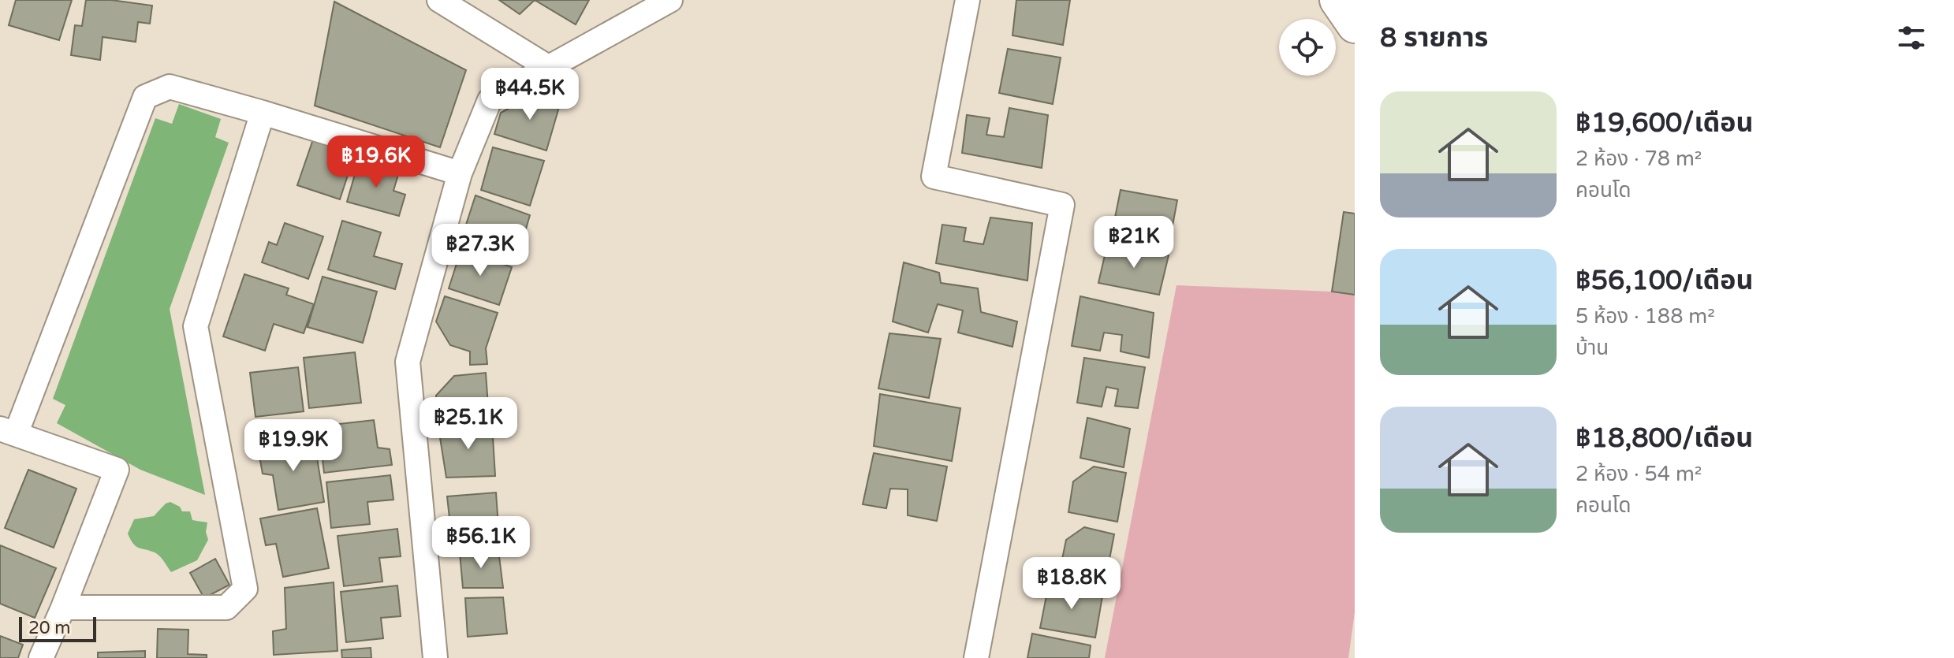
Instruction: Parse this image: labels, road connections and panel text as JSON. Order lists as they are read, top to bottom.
{
  "scale_bar": "20 m",
  "page": {
    "heading": "8 รายการ",
    "price": [
      "฿44.5K",
      "฿19.6K",
      "฿21K",
      "฿27.3K",
      "฿25.1K",
      "฿19.9K",
      "฿56.1K",
      "฿18.8K"
    ],
    "list": [
      {
        "name": "฿19,600/เดือน",
        "note": "2 ห้อง · 78 m² · คอนโด"
      },
      {
        "name": "฿56,100/เดือน",
        "note": "5 ห้อง · 188 m² · บ้าน"
      },
      {
        "name": "฿18,800/เดือน",
        "note": "2 ห้อง · 54 m² · คอนโด"
      }
    ],
    "scale": "20 m"
  }
}
